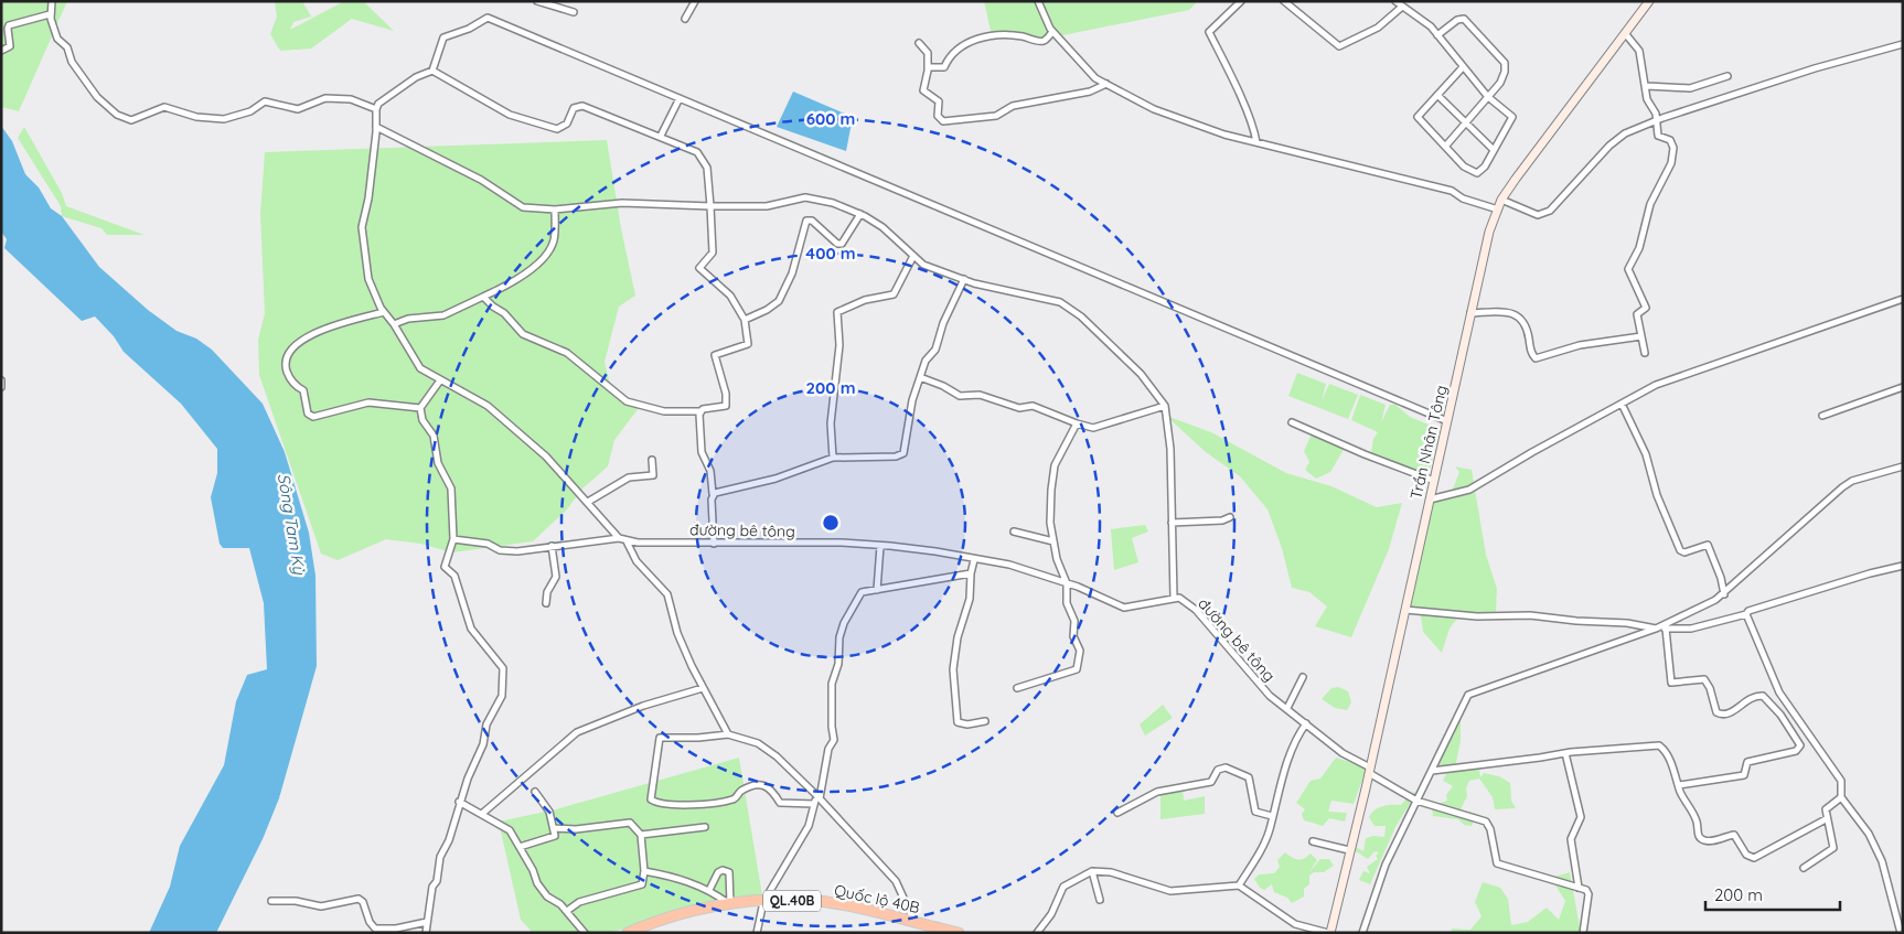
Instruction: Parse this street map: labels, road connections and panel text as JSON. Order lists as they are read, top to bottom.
{
  "streets": {
    "highway": ["Quốc lộ 40B", "QL.40B"],
    "street": ["Trần Nhân Tông", "đường bê tông"]
  },
  "crossings": [
    ["Trần Nhân Tông", "đường bê tông"]
  ],
  "water": ["Sông Tam Kỳ"],
  "scale_bar": "200 m",
  "rings": ["600 m", "400 m", "200 m"]
}
